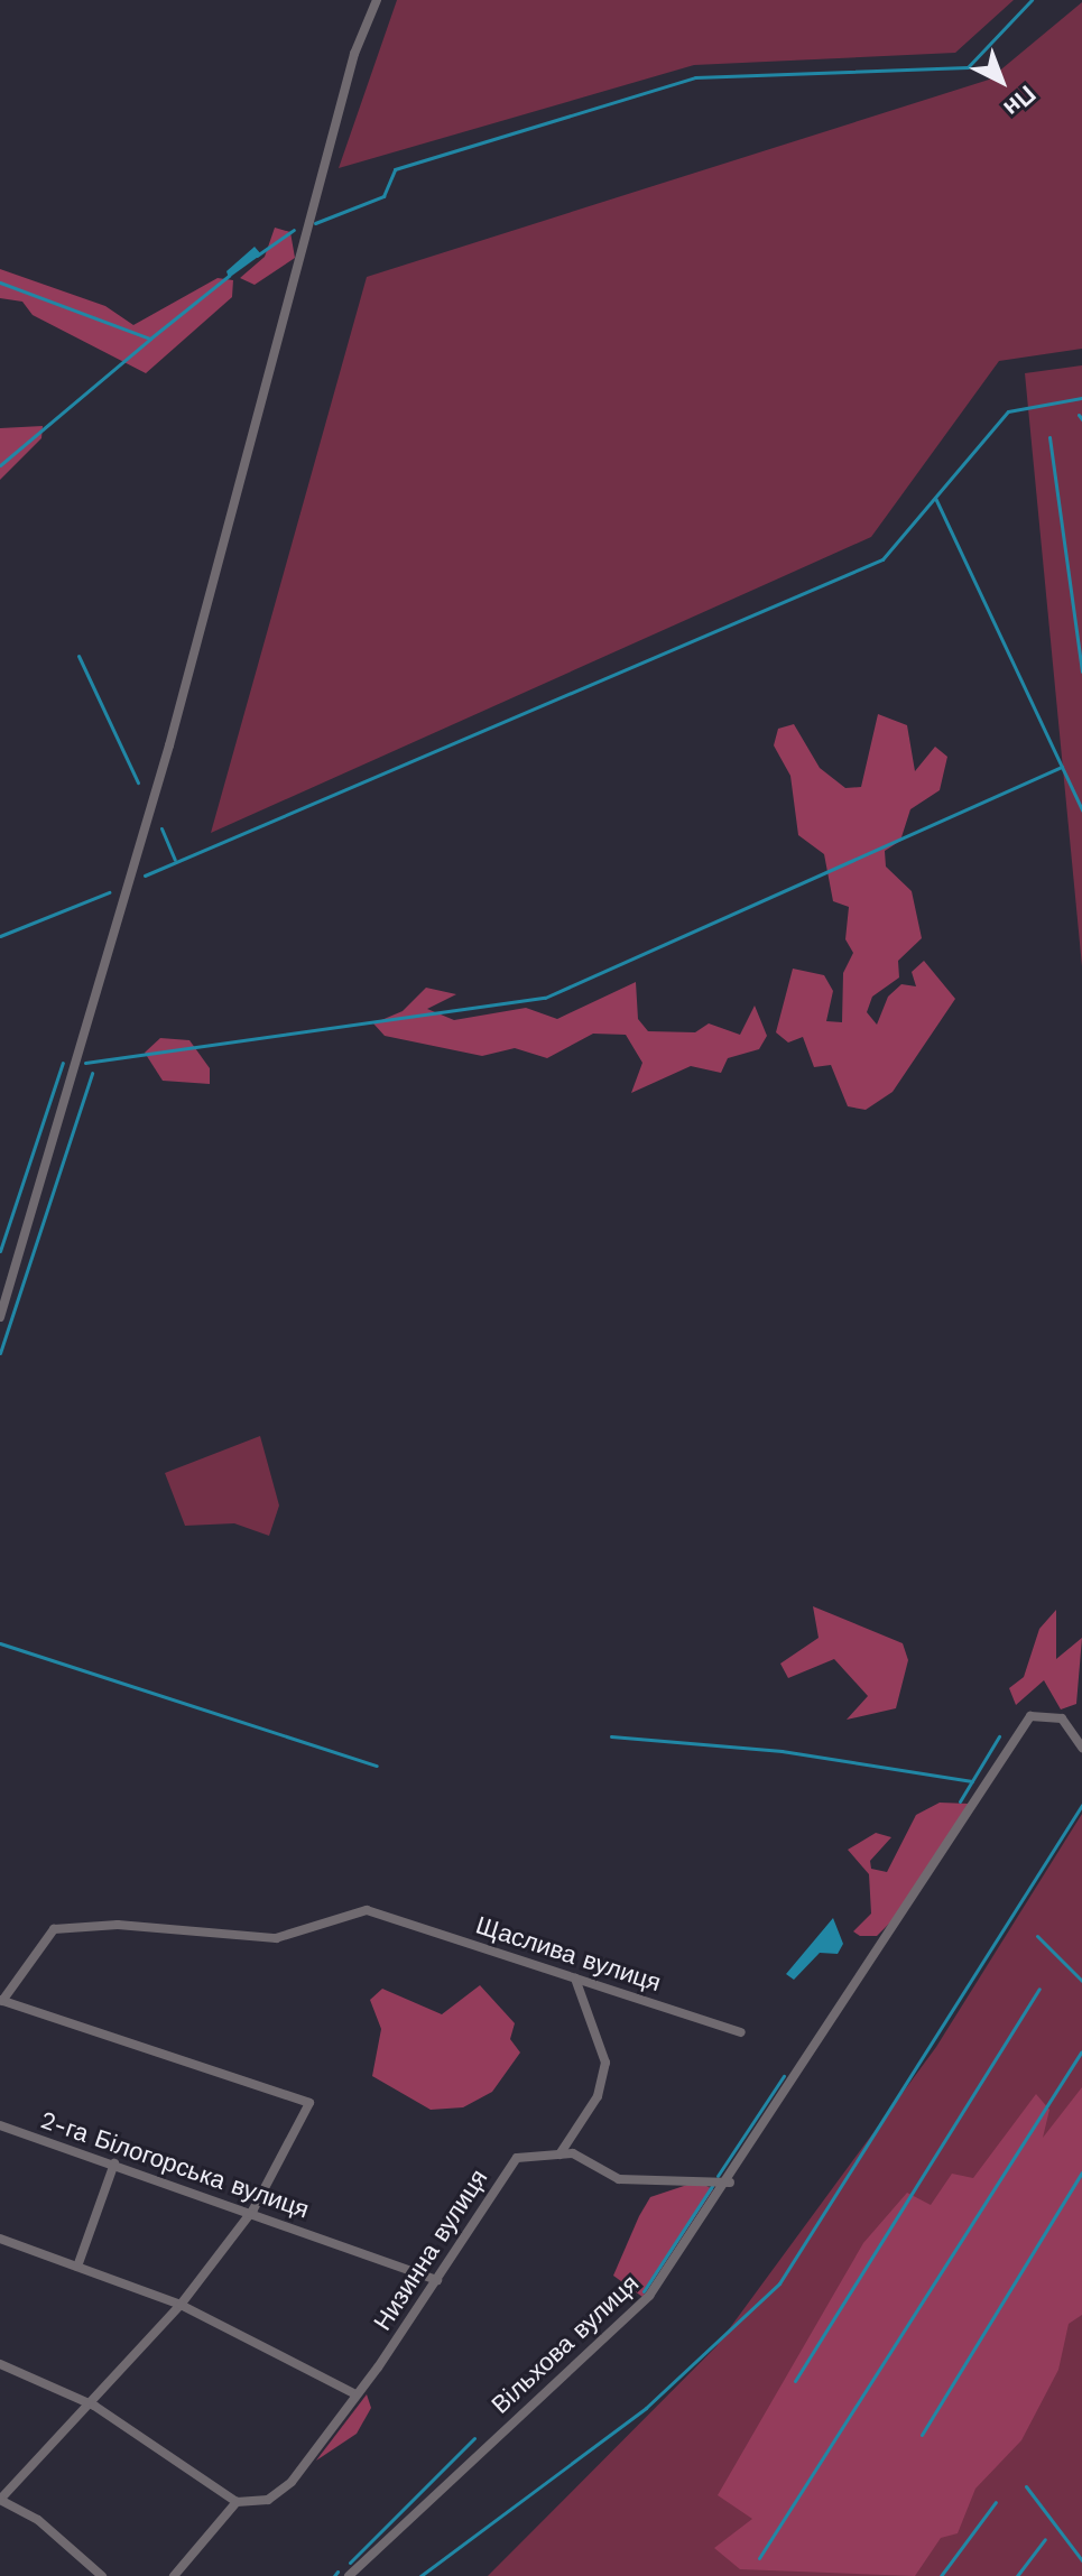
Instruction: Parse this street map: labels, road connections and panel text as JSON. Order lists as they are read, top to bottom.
{
  "streets": {
    "street": [
      "Щаслива вулиця",
      "2-га Білогорська вулиця",
      "Низинна вулиця",
      "Вільхова вулиця"
    ]
  },
  "crossings": [
    ["2-га Білогорська вулиця", "Низинна вулиця"],
    ["Низинна вулиця", "Вільхова вулиця"]
  ],
  "north": "bottom right"
}
